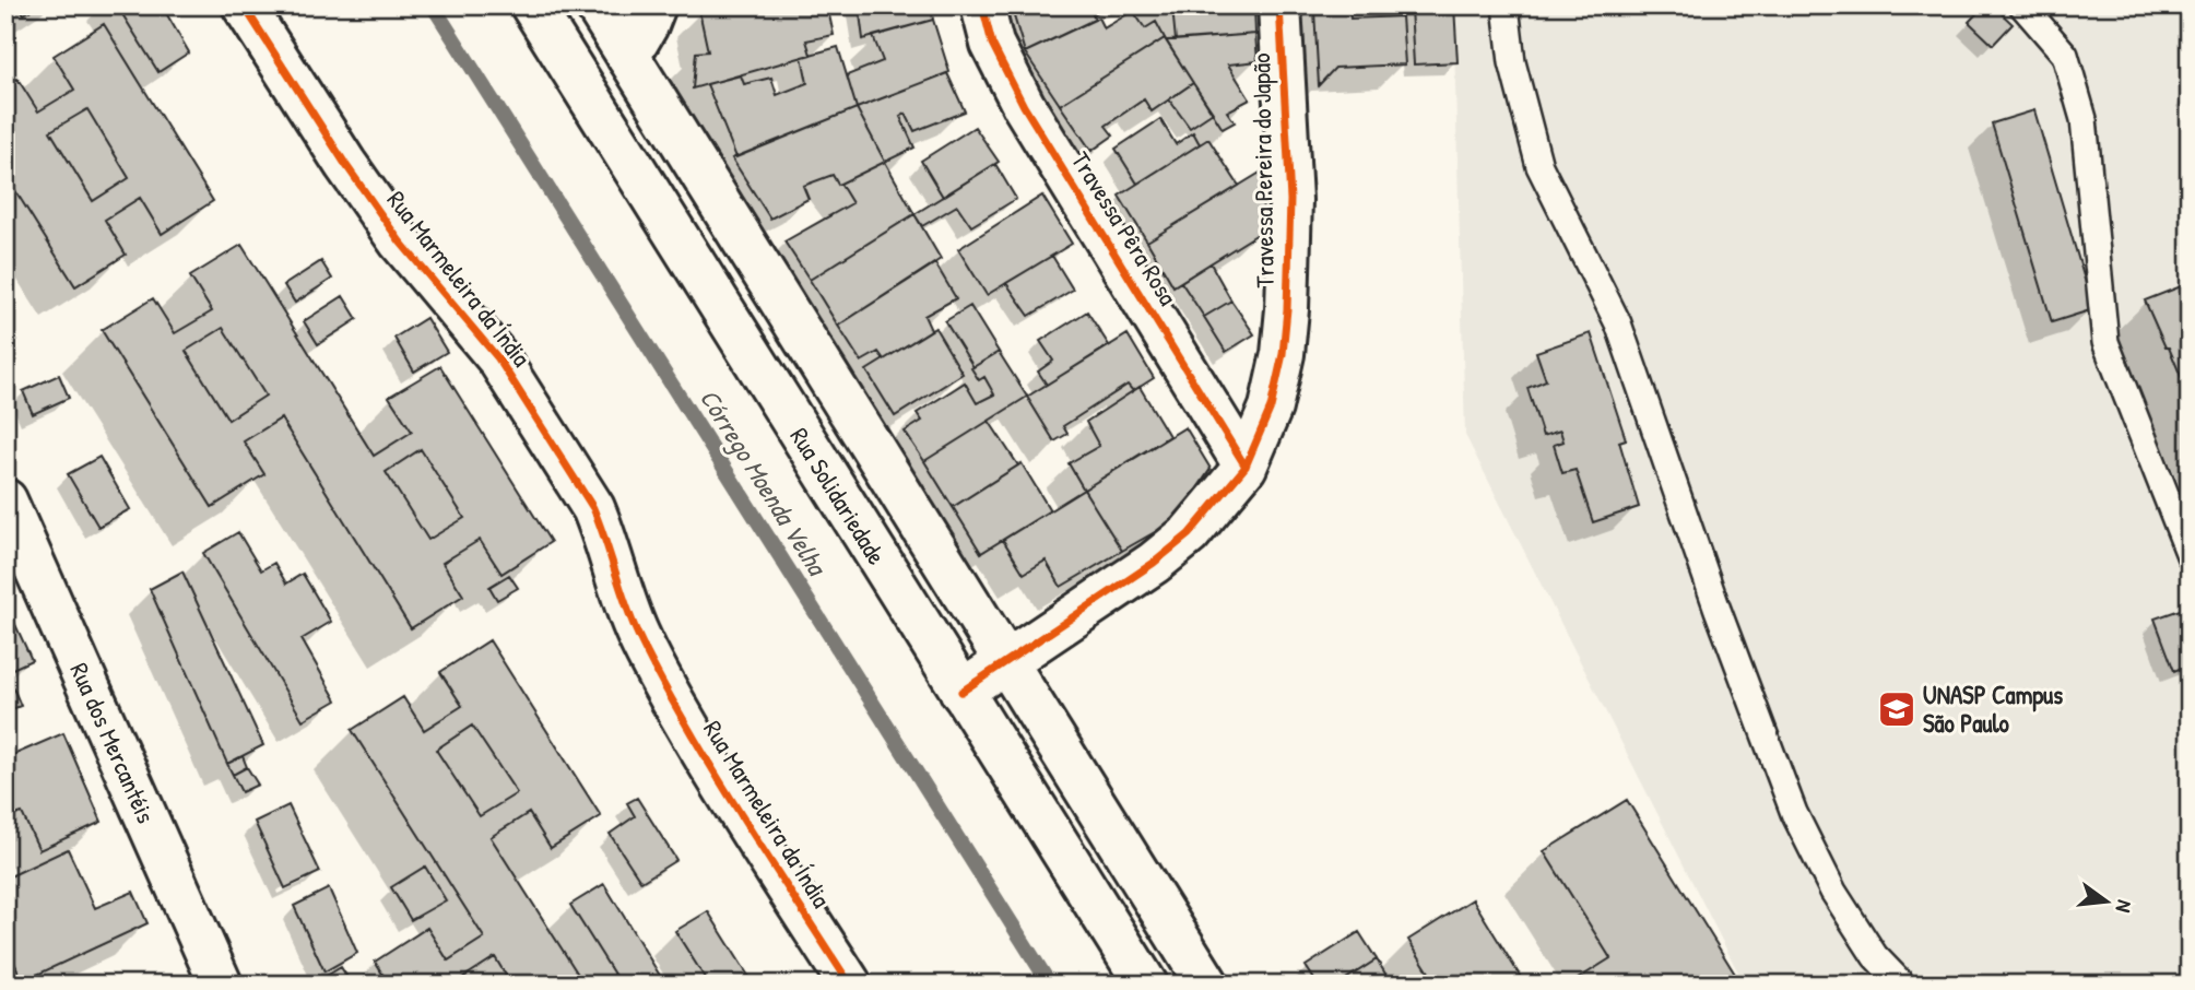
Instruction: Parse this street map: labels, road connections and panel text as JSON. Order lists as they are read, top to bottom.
{
  "streets": {
    "street": [
      "Travessa Pereira do Japão",
      "Travessa Pêra Rosa",
      "Rua Marmeleira da Índia",
      "Rua Solidariedade",
      "Rua dos Mercantéis"
    ]
  },
  "crossings": [
    ["Travessa Pereira do Japão", "Travessa Pêra Rosa"],
    ["Travessa Pereira do Japão", "Rua Solidariedade"]
  ],
  "water": ["Córrego Moenda Velha"],
  "places": {
    "school or university": ["UNASP Campus São Paulo"]
  },
  "north": "right"
}
